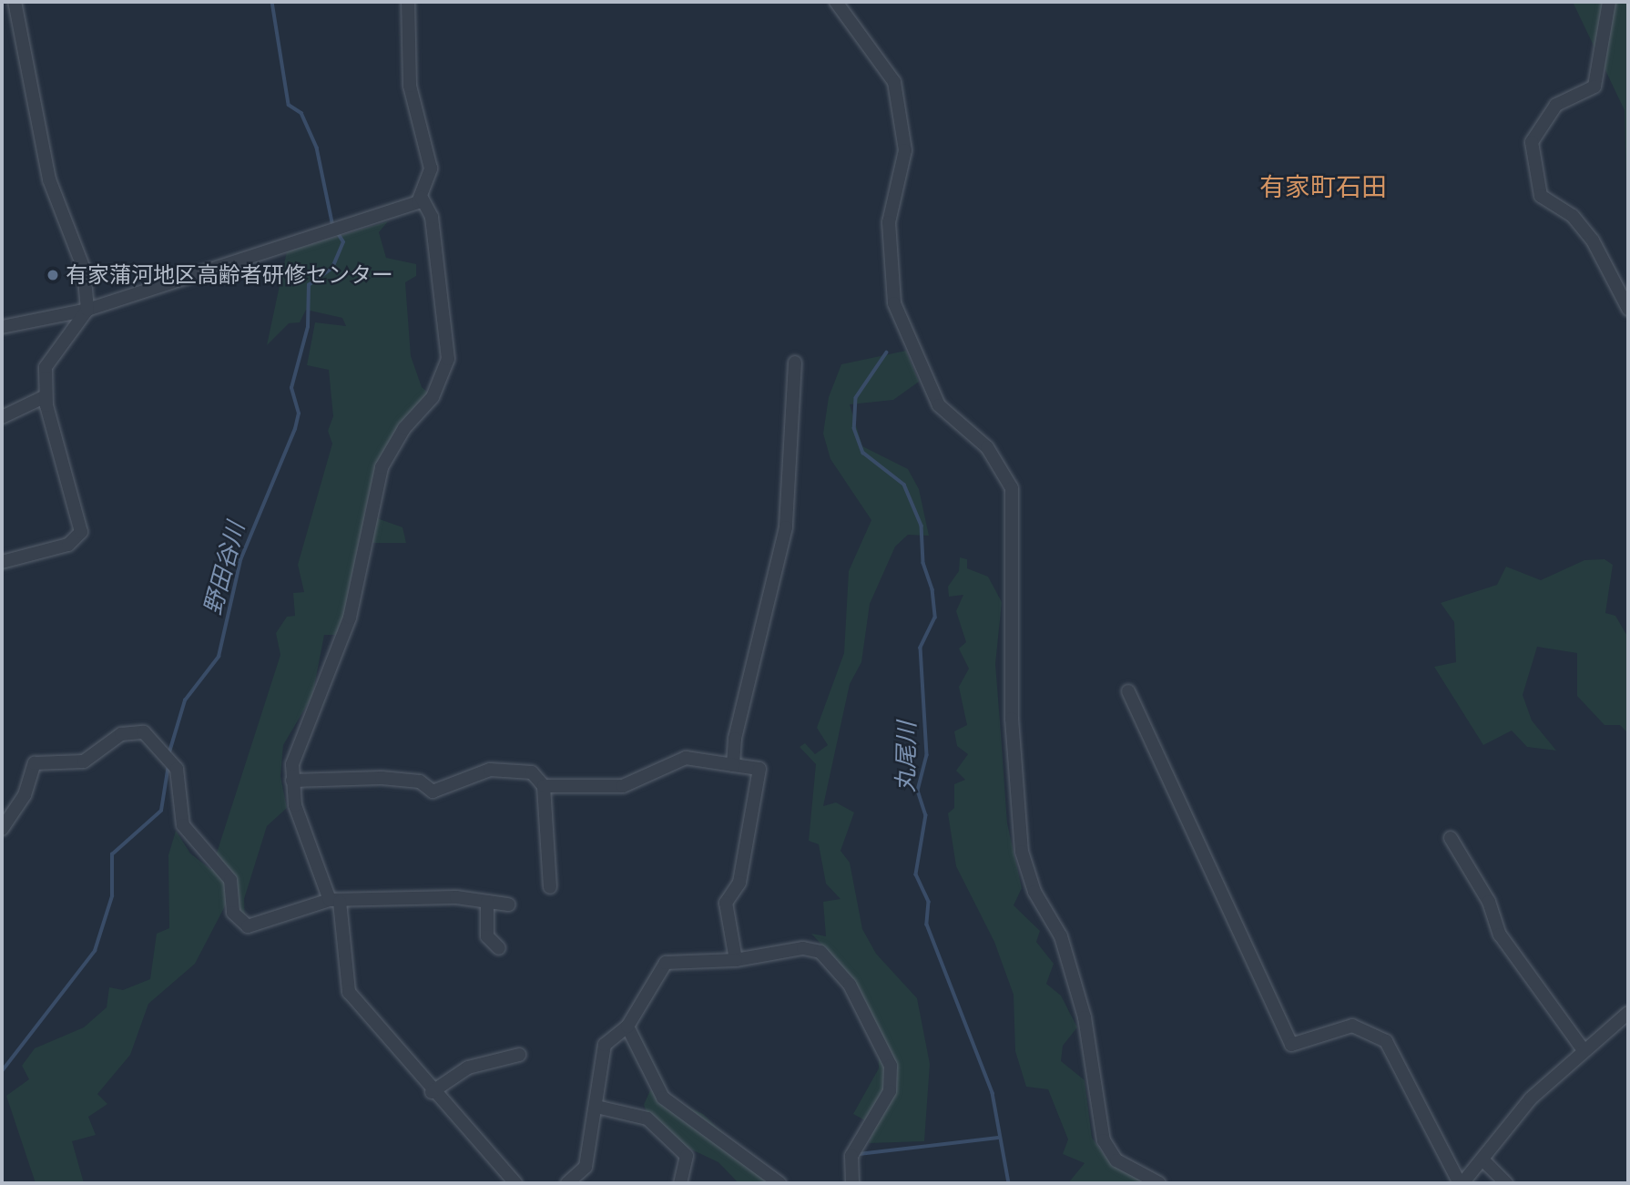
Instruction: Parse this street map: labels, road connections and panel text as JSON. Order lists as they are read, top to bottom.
{
  "districts": ["有家町石田"],
  "water": ["野田谷川", "丸尾川"],
  "places": ["有家蒲河地区高齢者研修センター"]
}
